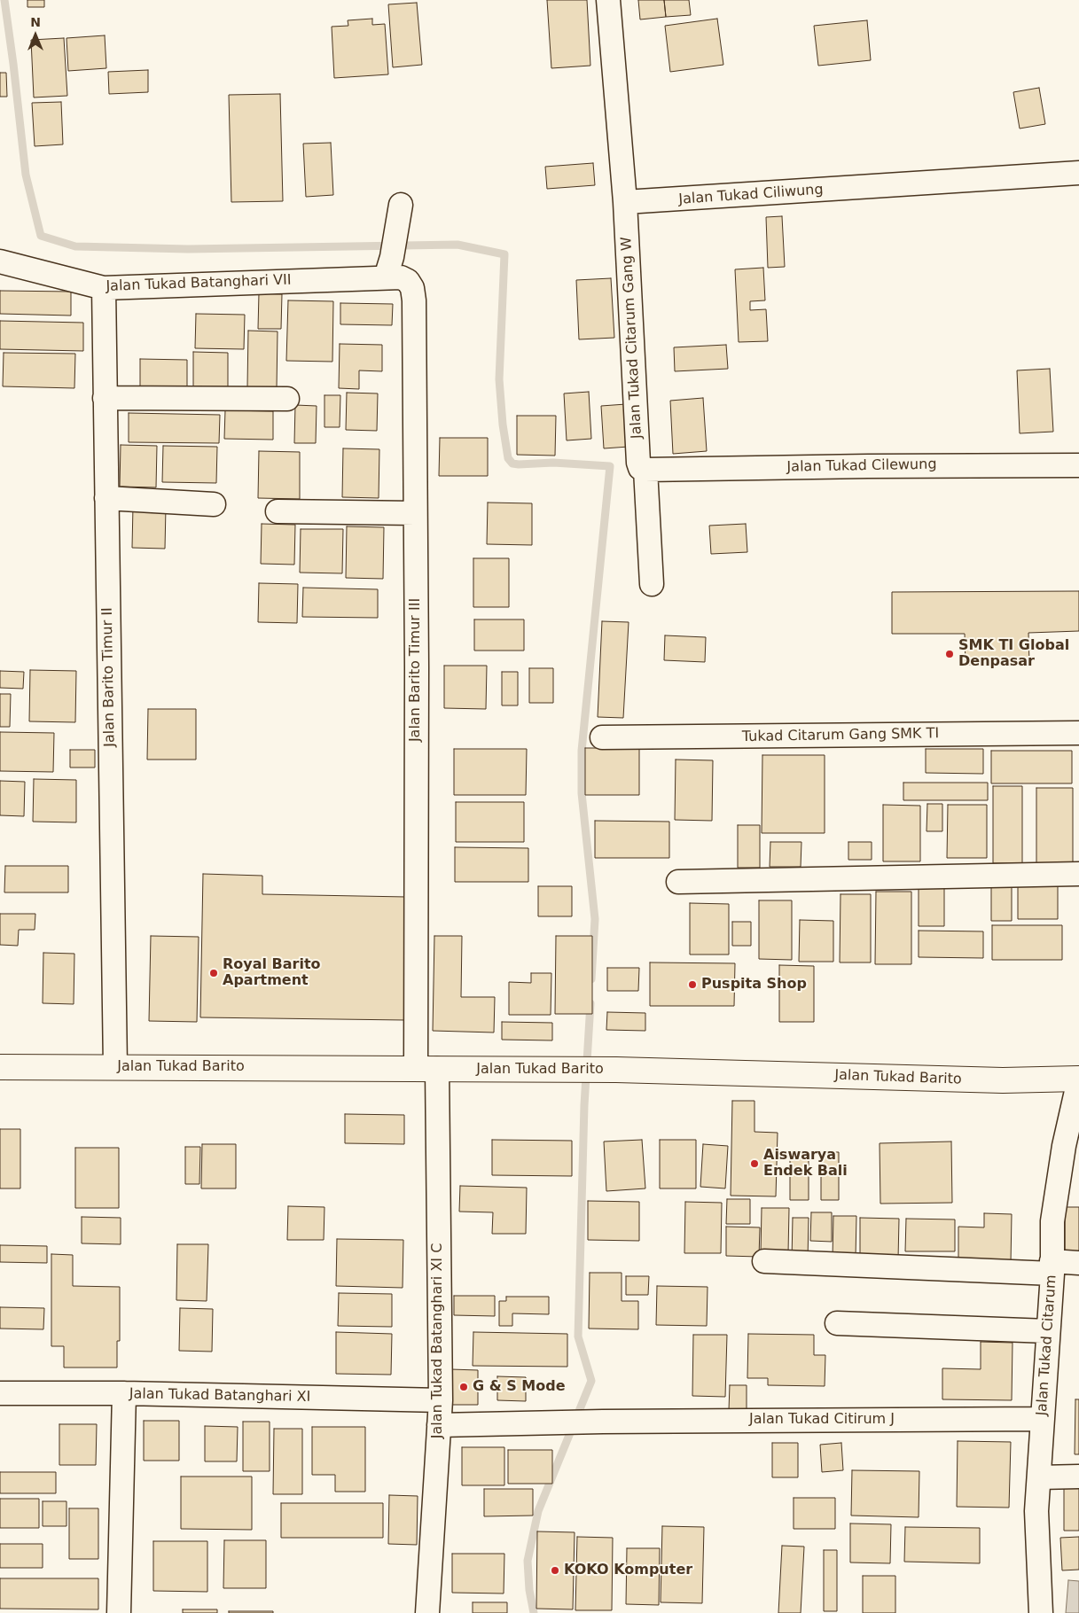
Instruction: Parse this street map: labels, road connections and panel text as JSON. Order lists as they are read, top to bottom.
{
  "streets": {
    "street": [
      "Jalan Tukad Ciliwung",
      "Jalan Tukad Batanghari VII",
      "Jalan Tukad Citarum Gang W",
      "Jalan Tukad Cilewung",
      "Jalan Barito Timur III",
      "Jalan Barito Timur II",
      "Tukad Citarum Gang SMK TI",
      "Jalan Tukad Barito",
      "Jalan Tukad Batanghari XI C",
      "Jalan Tukad Citarum",
      "Jalan Tukad Batanghari XI",
      "Jalan Tukad Citirum J"
    ]
  },
  "crossings": [
    ["Jalan Tukad Ciliwung", "Jalan Tukad Citarum Gang W"],
    ["Jalan Tukad Batanghari VII", "Jalan Barito Timur III"],
    ["Jalan Tukad Batanghari VII", "Jalan Barito Timur II"],
    ["Jalan Tukad Citarum Gang W", "Jalan Tukad Cilewung"],
    ["Jalan Barito Timur III", "Jalan Tukad Barito"],
    ["Jalan Barito Timur III", "Jalan Tukad Batanghari XI C"],
    ["Jalan Barito Timur II", "Jalan Tukad Barito"],
    ["Jalan Tukad Barito", "Jalan Tukad Batanghari XI C"],
    ["Jalan Tukad Barito", "Jalan Tukad Citarum"],
    ["Jalan Tukad Batanghari XI C", "Jalan Tukad Batanghari XI"],
    ["Jalan Tukad Batanghari XI C", "Jalan Tukad Citirum J"],
    ["Jalan Tukad Citarum", "Jalan Tukad Citirum J"]
  ],
  "places": [
    "SMK TI Global Denpasar",
    "Royal Barito Apartment",
    "Puspita Shop",
    "Aiswarya Endek Bali",
    "G & S Mode",
    "KOKO Komputer"
  ],
  "north": "top"
}
